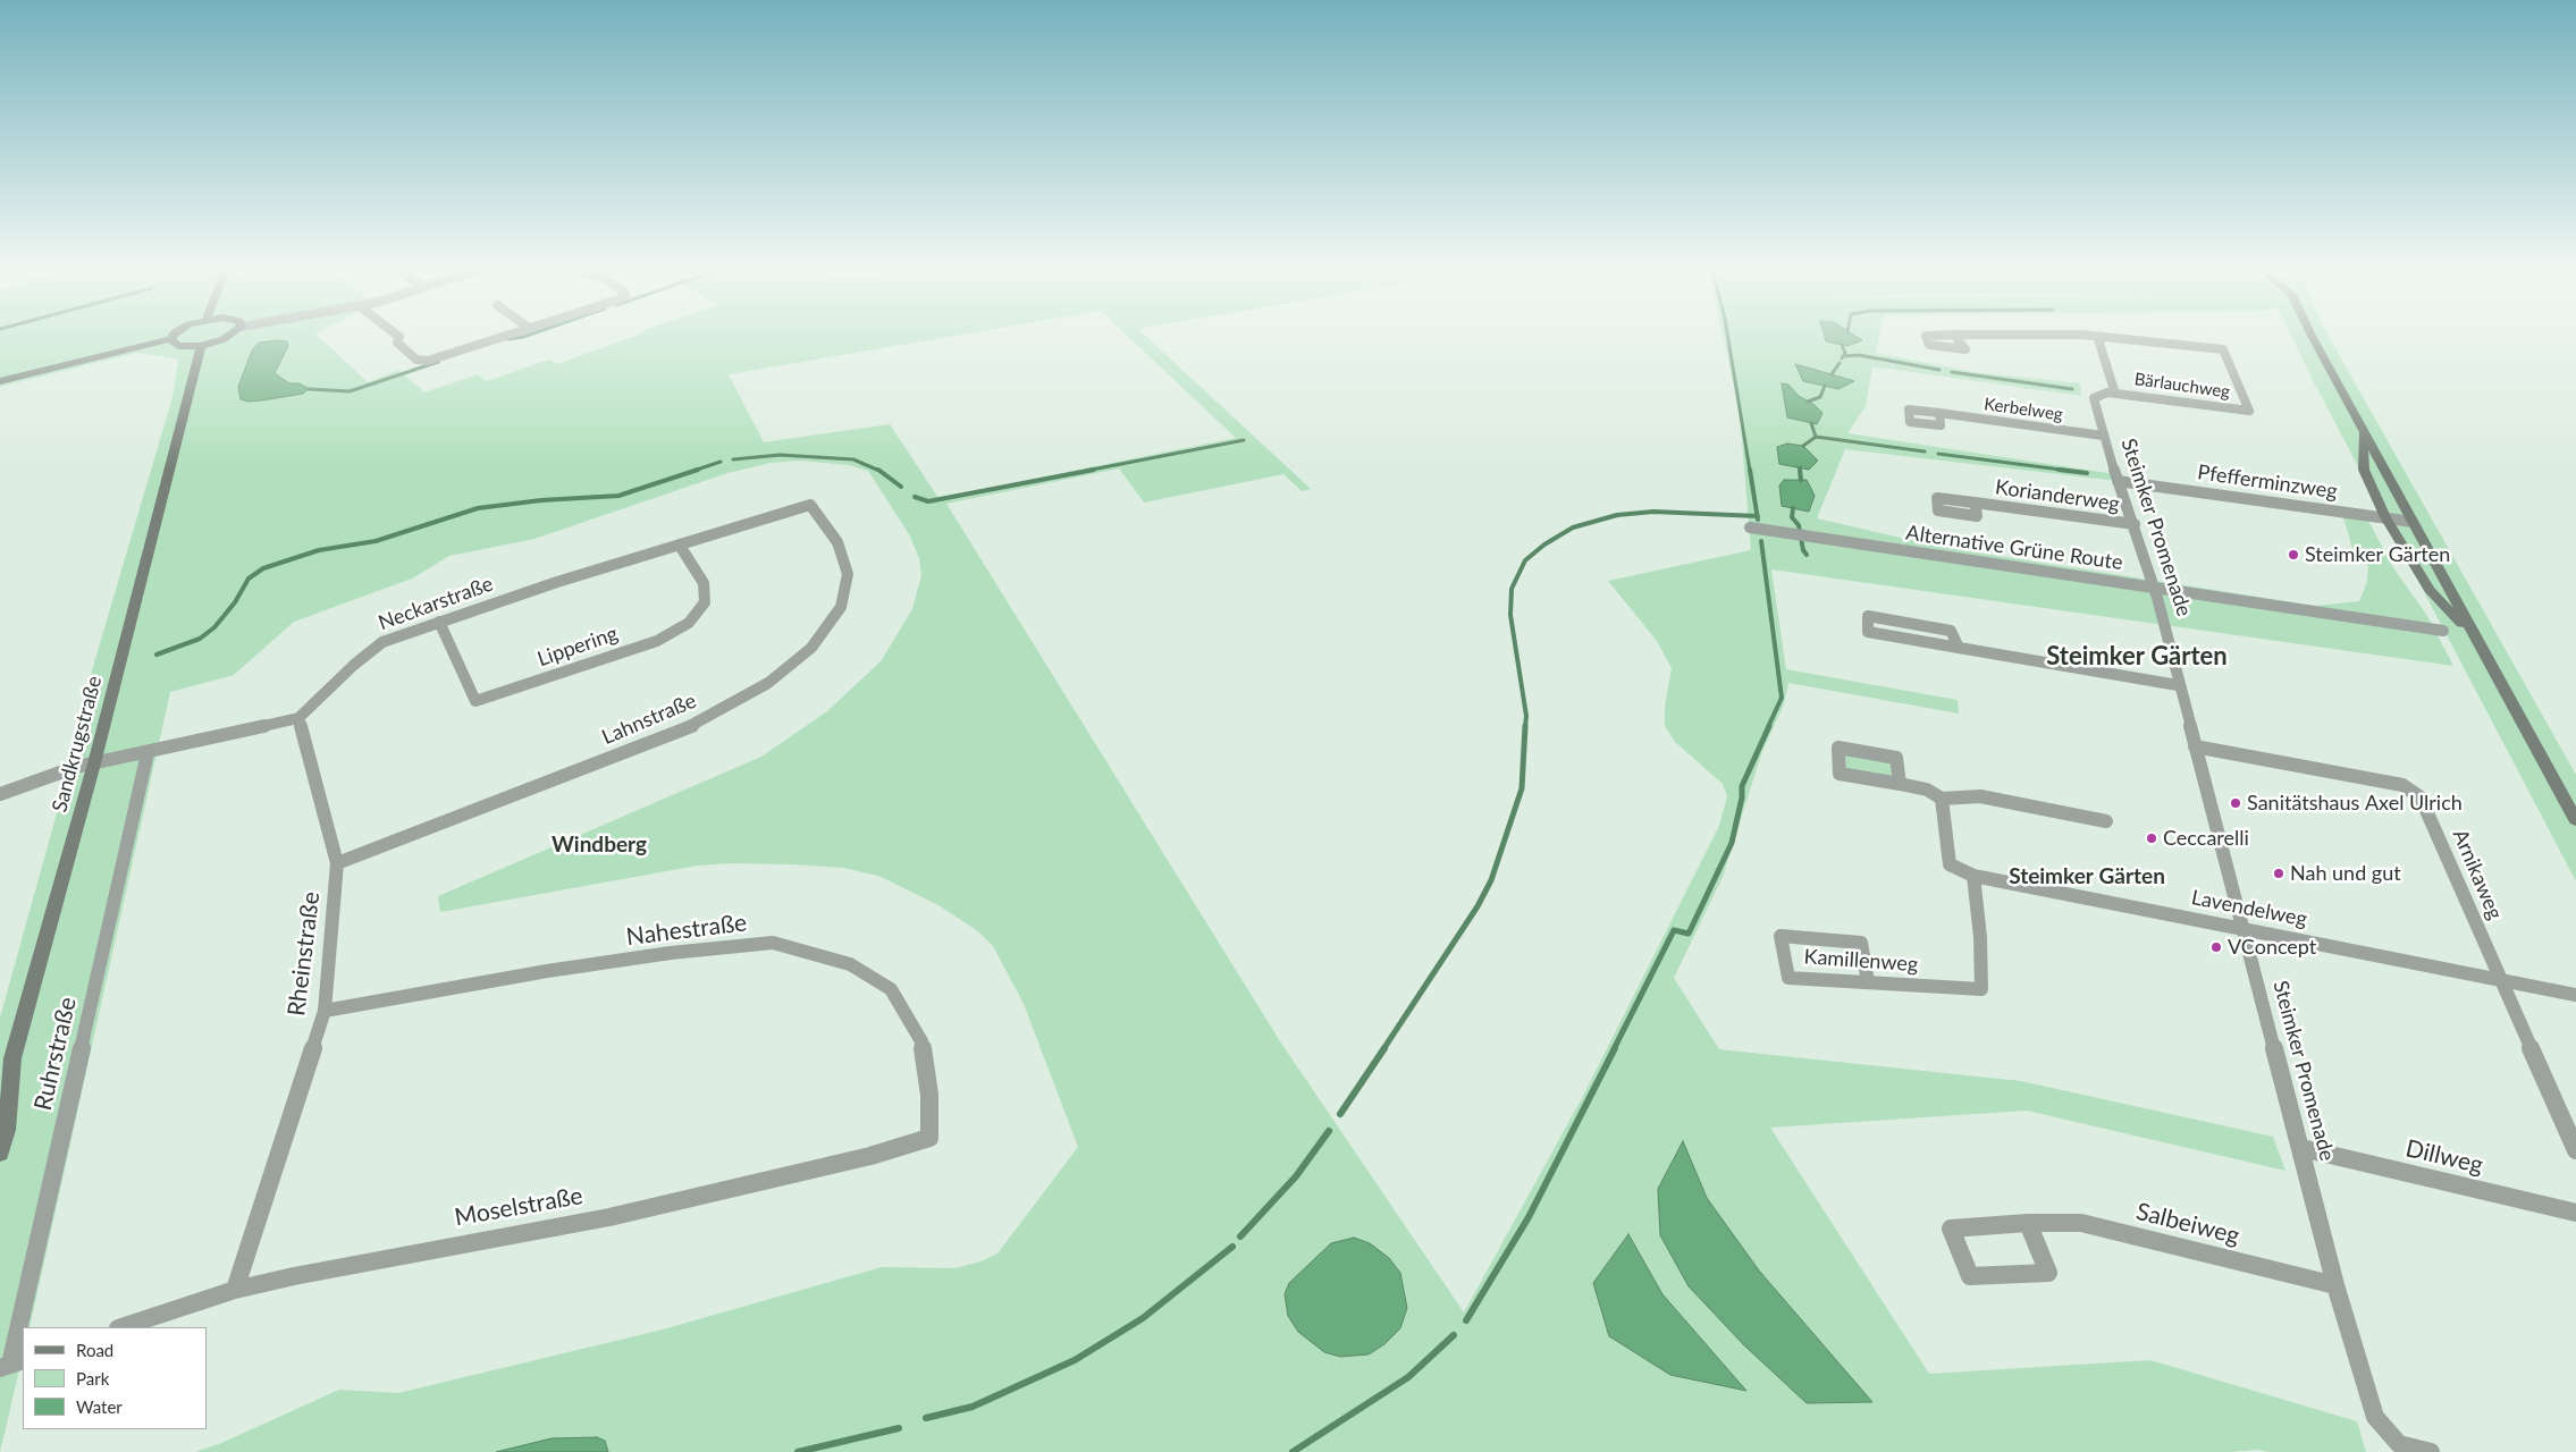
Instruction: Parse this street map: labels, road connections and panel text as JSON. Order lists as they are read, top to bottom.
{
  "streets": {
    "street": [
      "Bärlauchweg",
      "Kerbelweg",
      "Pfefferminzweg",
      "Korianderweg",
      "Steimker Promenade",
      "Alternative Grüne Route",
      "Neckarstraße",
      "Lippering",
      "Lahnstraße",
      "Sandkrugstraße",
      "Arnikaweg",
      "Lavendelweg",
      "Nahestraße",
      "Rheinstraße",
      "Kamillenweg",
      "Ruhrstraße",
      "Dillweg",
      "Moselstraße",
      "Salbeiweg"
    ]
  },
  "crossings": [
    ["Bärlauchweg", "Steimker Promenade"],
    ["Kerbelweg", "Steimker Promenade"],
    ["Pfefferminzweg", "Steimker Promenade"],
    ["Korianderweg", "Steimker Promenade"],
    ["Steimker Promenade", "Alternative Grüne Route"],
    ["Steimker Promenade", "Arnikaweg"],
    ["Steimker Promenade", "Lavendelweg"],
    ["Steimker Promenade", "Dillweg"],
    ["Steimker Promenade", "Salbeiweg"],
    ["Neckarstraße", "Lippering"],
    ["Neckarstraße", "Lahnstraße"],
    ["Neckarstraße", "Rheinstraße"],
    ["Lahnstraße", "Rheinstraße"],
    ["Arnikaweg", "Lavendelweg"],
    ["Lavendelweg", "Kamillenweg"],
    ["Nahestraße", "Rheinstraße"],
    ["Nahestraße", "Moselstraße"],
    ["Rheinstraße", "Moselstraße"]
  ],
  "districts": ["Steimker Gärten", "Windberg", "Steimker Gärten"],
  "places": [
    "Steimker Gärten",
    "Sanitätshaus Axel Ulrich",
    "Ceccarelli",
    "Nah und gut",
    "VConcept"
  ],
  "legend": ["Road", "Park", "Water"]
}
